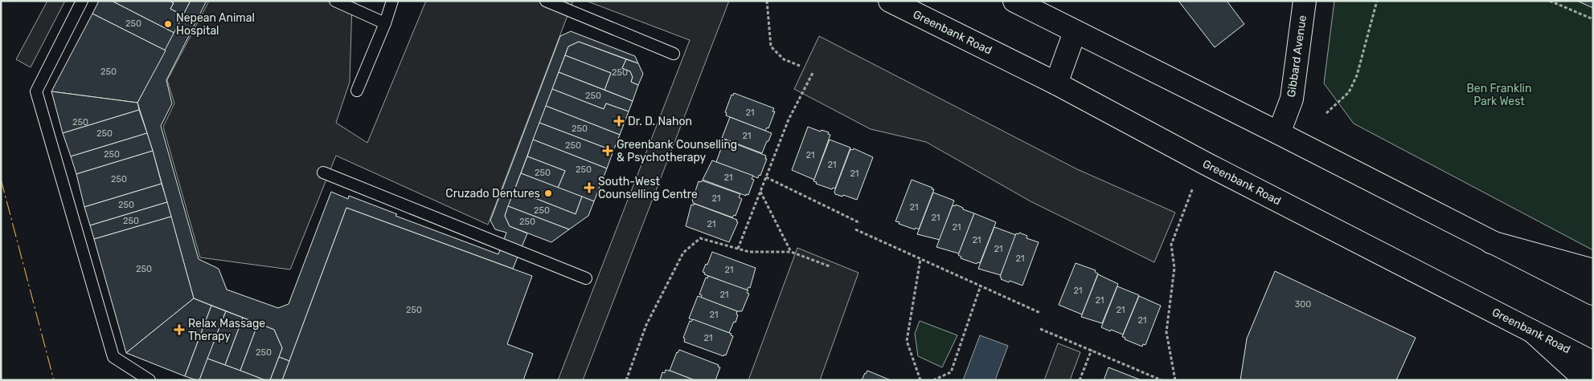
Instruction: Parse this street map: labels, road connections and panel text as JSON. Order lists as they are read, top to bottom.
{
  "streets": {
    "main road": ["Greenbank Road", "Gibbard Avenue"]
  },
  "parks": ["Ben Franklin Park West"],
  "places": {
    "other": ["Nepean Animal Hospital", "Cruzado Dentures"],
    "health": [
      "Dr. D. Nahon",
      "Greenbank Counselling & Psychotherapy",
      "South-West Counselling Centre",
      "Relax Massage Therapy"
    ]
  },
  "house_numbers": [
    "250",
    "250",
    "250",
    "250",
    "21",
    "250",
    "250",
    "250",
    "21",
    "250",
    "250",
    "21",
    "21",
    "250",
    "250",
    "21",
    "21",
    "250",
    "21",
    "250",
    "21",
    "250",
    "21",
    "250",
    "250",
    "21",
    "21",
    "21",
    "21",
    "21",
    "250",
    "21",
    "21",
    "21",
    "21",
    "300",
    "250",
    "21",
    "21",
    "21",
    "21",
    "250"
  ]
}
